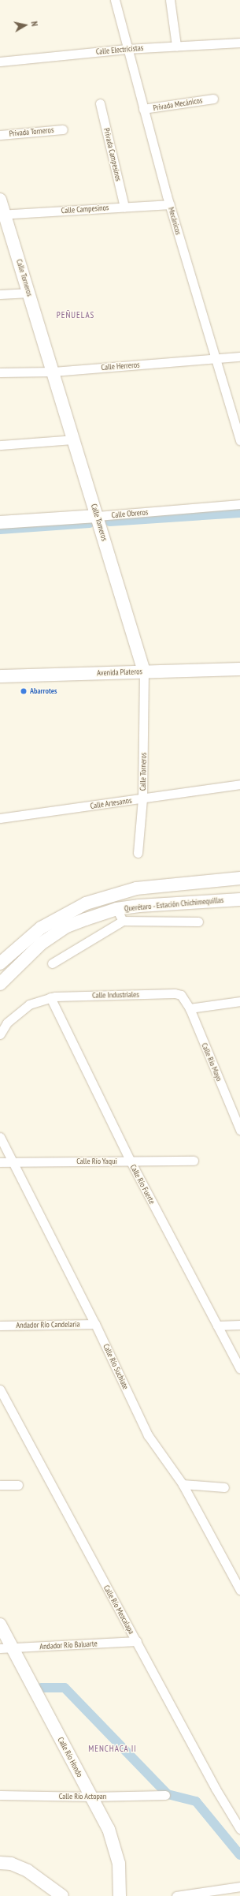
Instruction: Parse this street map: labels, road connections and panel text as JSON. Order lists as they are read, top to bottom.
{
  "streets": {
    "street": [
      "Calle Electricistas",
      "Privada Mecánicos",
      "Privada Torneros",
      "Privada Campesinos",
      "Calle Campesinos",
      "Mecánicos",
      "Calle Torneros",
      "Calle Herreros",
      "Calle Obreros",
      "Avenida Plateros",
      "Calle Artesanos",
      "Querétaro - Estación Chichimequillas",
      "Calle Industriales",
      "Calle Río Mayo",
      "Calle Río Yaqui",
      "Calle Río Fuerte",
      "Andador Río Candelaria",
      "Calle Río Suchiate",
      "Calle Río Mezcalapa",
      "Andador Río Baluarte",
      "Calle Río Hondo",
      "Calle Río Actopan"
    ]
  },
  "crossings": [
    ["Calle Electricistas", "Mecánicos"],
    ["Privada Mecánicos", "Mecánicos"],
    ["Privada Campesinos", "Calle Campesinos"],
    ["Calle Campesinos", "Mecánicos"],
    ["Calle Campesinos", "Calle Torneros"],
    ["Mecánicos", "Calle Herreros"],
    ["Calle Torneros", "Calle Herreros"],
    ["Calle Torneros", "Calle Obreros"],
    ["Calle Torneros", "Avenida Plateros"],
    ["Calle Torneros", "Calle Artesanos"],
    ["Calle Industriales", "Calle Río Mayo"],
    ["Calle Industriales", "Calle Río Fuerte"],
    ["Calle Río Yaqui", "Calle Río Fuerte"],
    ["Calle Río Yaqui", "Calle Río Suchiate"],
    ["Andador Río Candelaria", "Calle Río Suchiate"],
    ["Calle Río Mezcalapa", "Andador Río Baluarte"],
    ["Andador Río Baluarte", "Calle Río Hondo"],
    ["Calle Río Hondo", "Calle Río Actopan"]
  ],
  "districts": ["PEÑUELAS", "MENCHACA II"],
  "places": ["Abarrotes"],
  "north": "right"
}
